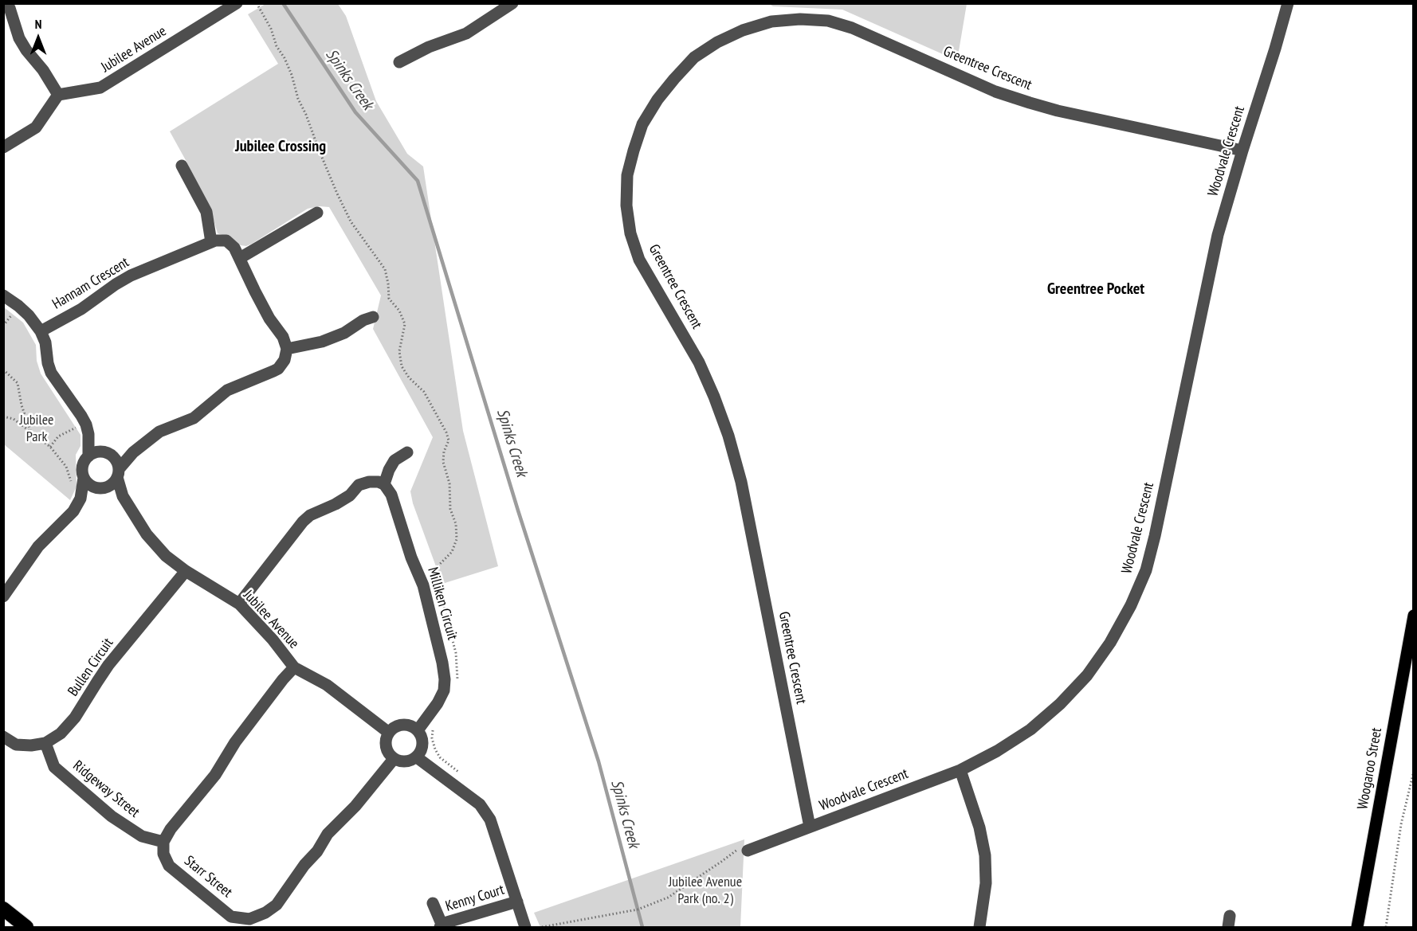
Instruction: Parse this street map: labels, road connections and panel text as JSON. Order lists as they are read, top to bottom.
{
  "streets": {
    "main road": ["Woogaroo Street"],
    "street": [
      "Jubilee Avenue",
      "Greentree Crescent",
      "Woodvale Crescent",
      "Hannam Crescent",
      "Milliken Circuit",
      "Bullen Circuit",
      "Ridgeway Street",
      "Starr Street",
      "Kenny Court"
    ]
  },
  "crossings": [
    ["Jubilee Avenue", "Hannam Crescent"],
    ["Jubilee Avenue", "Milliken Circuit"],
    ["Jubilee Avenue", "Bullen Circuit"],
    ["Jubilee Avenue", "Starr Street"],
    ["Greentree Crescent", "Woodvale Crescent"],
    ["Milliken Circuit", "Starr Street"],
    ["Bullen Circuit", "Ridgeway Street"],
    ["Ridgeway Street", "Starr Street"]
  ],
  "districts": ["Jubilee Crossing", "Greentree Pocket"],
  "water": ["Spinks Creek"],
  "parks": ["Jubilee Park", "Jubilee Avenue Park (no. 2)"],
  "north": "top"
}
